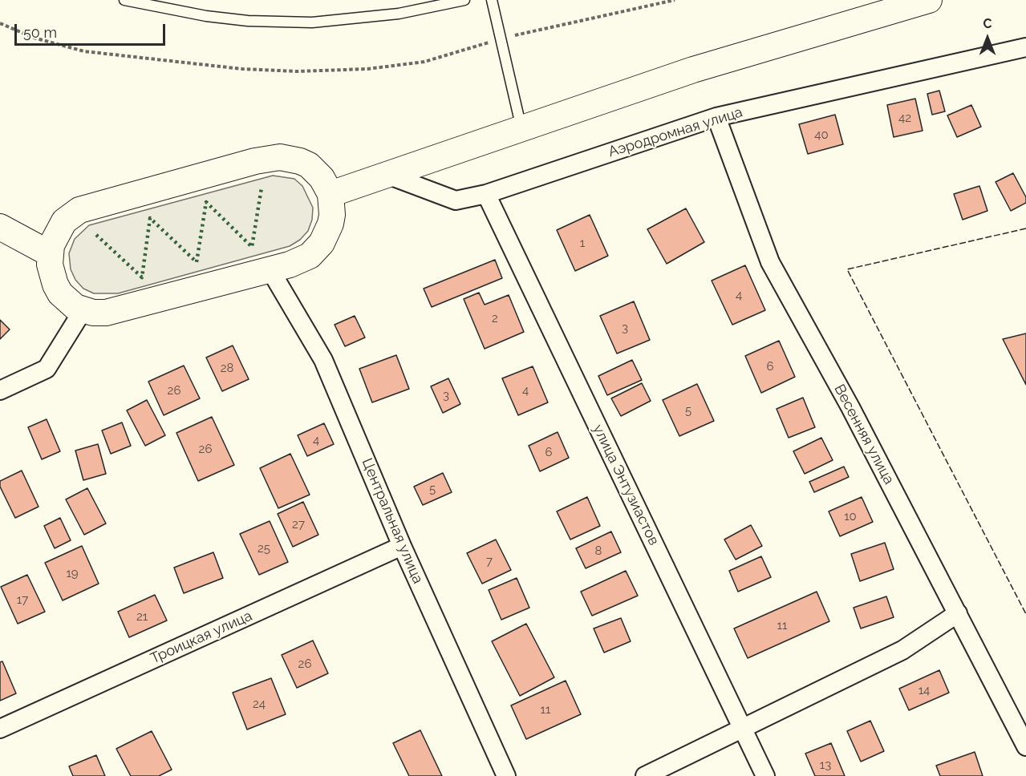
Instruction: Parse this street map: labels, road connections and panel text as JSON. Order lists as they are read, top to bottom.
{
  "streets": {
    "street": [
      "Аэродромная улица",
      "Весенняя улица",
      "улица Энтузиастов",
      "Центральная улица",
      "Троицкая улица"
    ]
  },
  "crossings": [
    ["Аэродромная улица", "Весенняя улица"],
    ["Аэродромная улица", "улица Энтузиастов"],
    ["Центральная улица", "Троицкая улица"]
  ],
  "house_numbers": [
    "42",
    "40",
    "1",
    "4",
    "2",
    "3",
    "6",
    "28",
    "26",
    "4",
    "3",
    "5",
    "4",
    "26",
    "6",
    "5",
    "10",
    "27",
    "25",
    "8",
    "7",
    "19",
    "17",
    "21",
    "11",
    "26",
    "14",
    "24",
    "11",
    "13"
  ],
  "scale_bar": "50 m",
  "north": "top"
}
